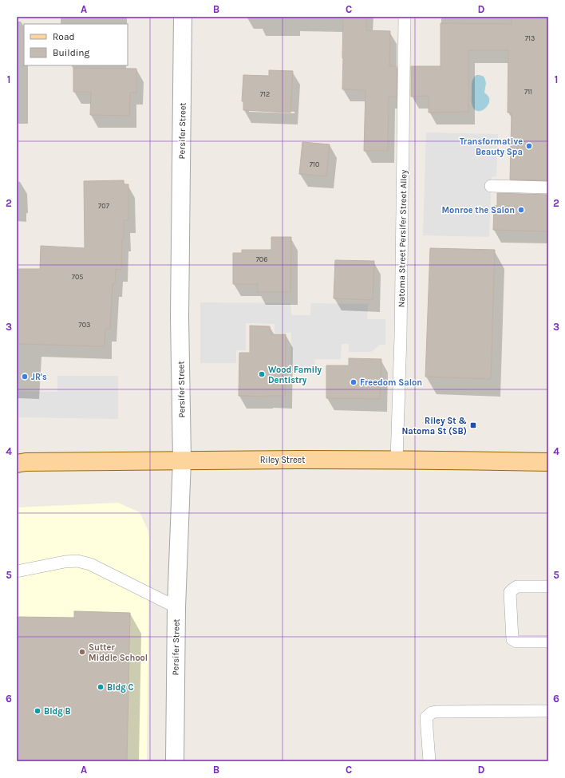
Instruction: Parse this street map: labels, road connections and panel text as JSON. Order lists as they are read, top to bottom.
{
  "streets": {
    "main road": ["Riley Street"],
    "street": ["Persifer Street"],
    "lane": ["Natoma Street Persifer Street Alley"]
  },
  "crossings": [
    ["Persifer Street", "Riley Street"],
    ["Natoma Street Persifer Street Alley", "Riley Street"]
  ],
  "places": {
    "other": [
      "Transformative Beauty Spa",
      "Monroe the Salon",
      "Wood Family Dentistry",
      "JR's",
      "Freedom Salon",
      "Sutter Middle School",
      "Bldg C",
      "Bldg B"
    ],
    "transit": ["Riley St & Natoma St (SB)"]
  },
  "house_numbers": [
    "713",
    "711",
    "712",
    "710",
    "707",
    "706",
    "705",
    "703"
  ],
  "legend": ["Road", "Building"],
  "grid": {
    "columns": [
      "A",
      "B",
      "C",
      "D"
    ],
    "rows": [
      "1",
      "2",
      "3",
      "4",
      "5",
      "6"
    ]
  }
}
